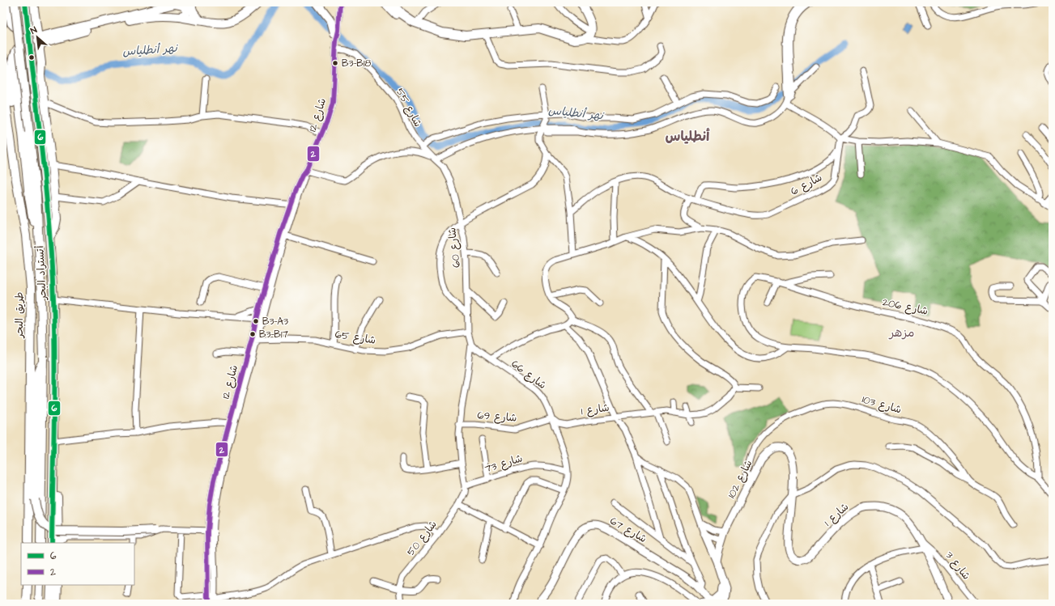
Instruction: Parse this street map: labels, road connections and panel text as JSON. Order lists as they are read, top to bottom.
{
  "streets": {
    "highway": ["أتستراد البحر", "طريق البحر"],
    "main road": ["شارع 1", "شارع 102", "شارع 67"],
    "street": [
      "شارع 55",
      "شارع 12",
      "شارع 6",
      "شارع 60",
      "شارع 206",
      "شارع 65",
      "شارع 66",
      "شارع 103",
      "شارع 69",
      "شارع 73",
      "شارع 50",
      "شارع 3"
    ]
  },
  "crossings": [
    ["شارع 55", "شارع 12"],
    ["شارع 55", "شارع 60"],
    ["شارع 12", "شارع 65"],
    ["شارع 60", "شارع 65"],
    ["شارع 60", "شارع 66"],
    ["شارع 66", "شارع 1"],
    ["شارع 66", "شارع 69"],
    ["شارع 66", "شارع 73"],
    ["شارع 103", "شارع 102"],
    ["شارع 1", "شارع 69"],
    ["شارع 1", "شارع 102"],
    ["شارع 1", "شارع 3"],
    ["شارع 73", "شارع 50"]
  ],
  "districts": ["أنطلياس", "مزهر"],
  "water": ["نهر أنطلياس"],
  "places": ["B3-B18", "B3-A3", "B3-B17"],
  "lines": ["transit line 6", "transit line 2"],
  "legend": ["6", "2"],
  "north": "top left"
}
